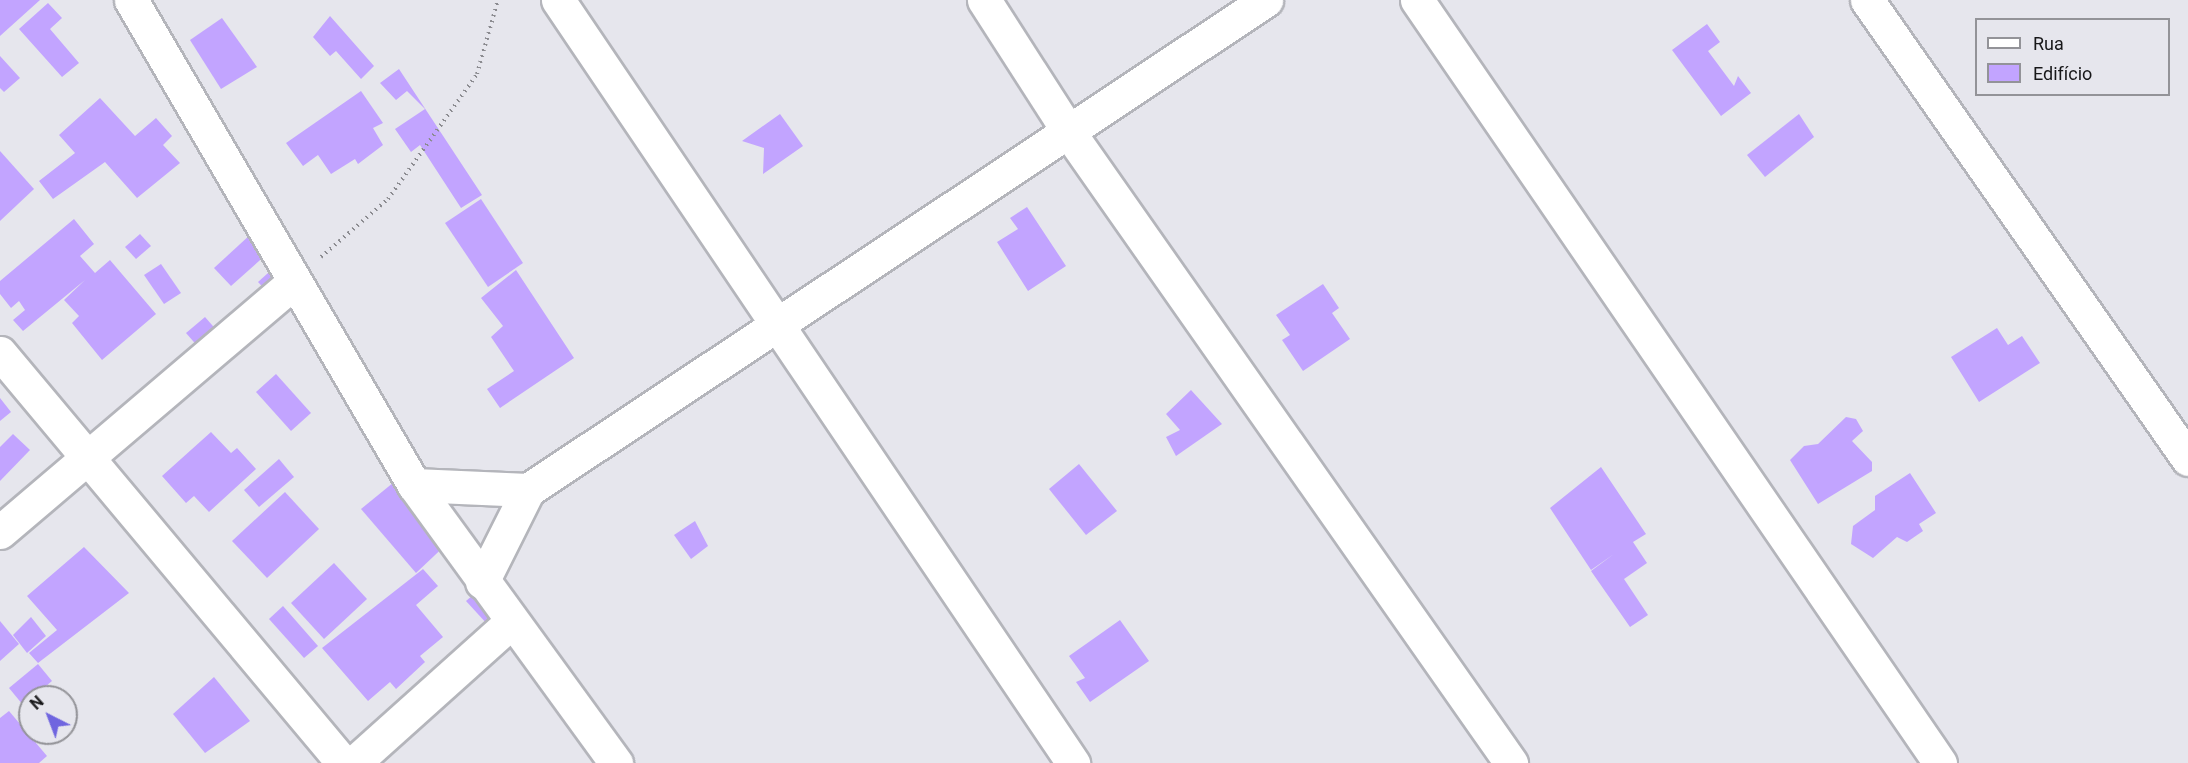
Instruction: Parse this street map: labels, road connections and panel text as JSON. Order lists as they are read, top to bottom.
{
  "legend": ["Rua", "Edifício"],
  "north": "top left"
}
